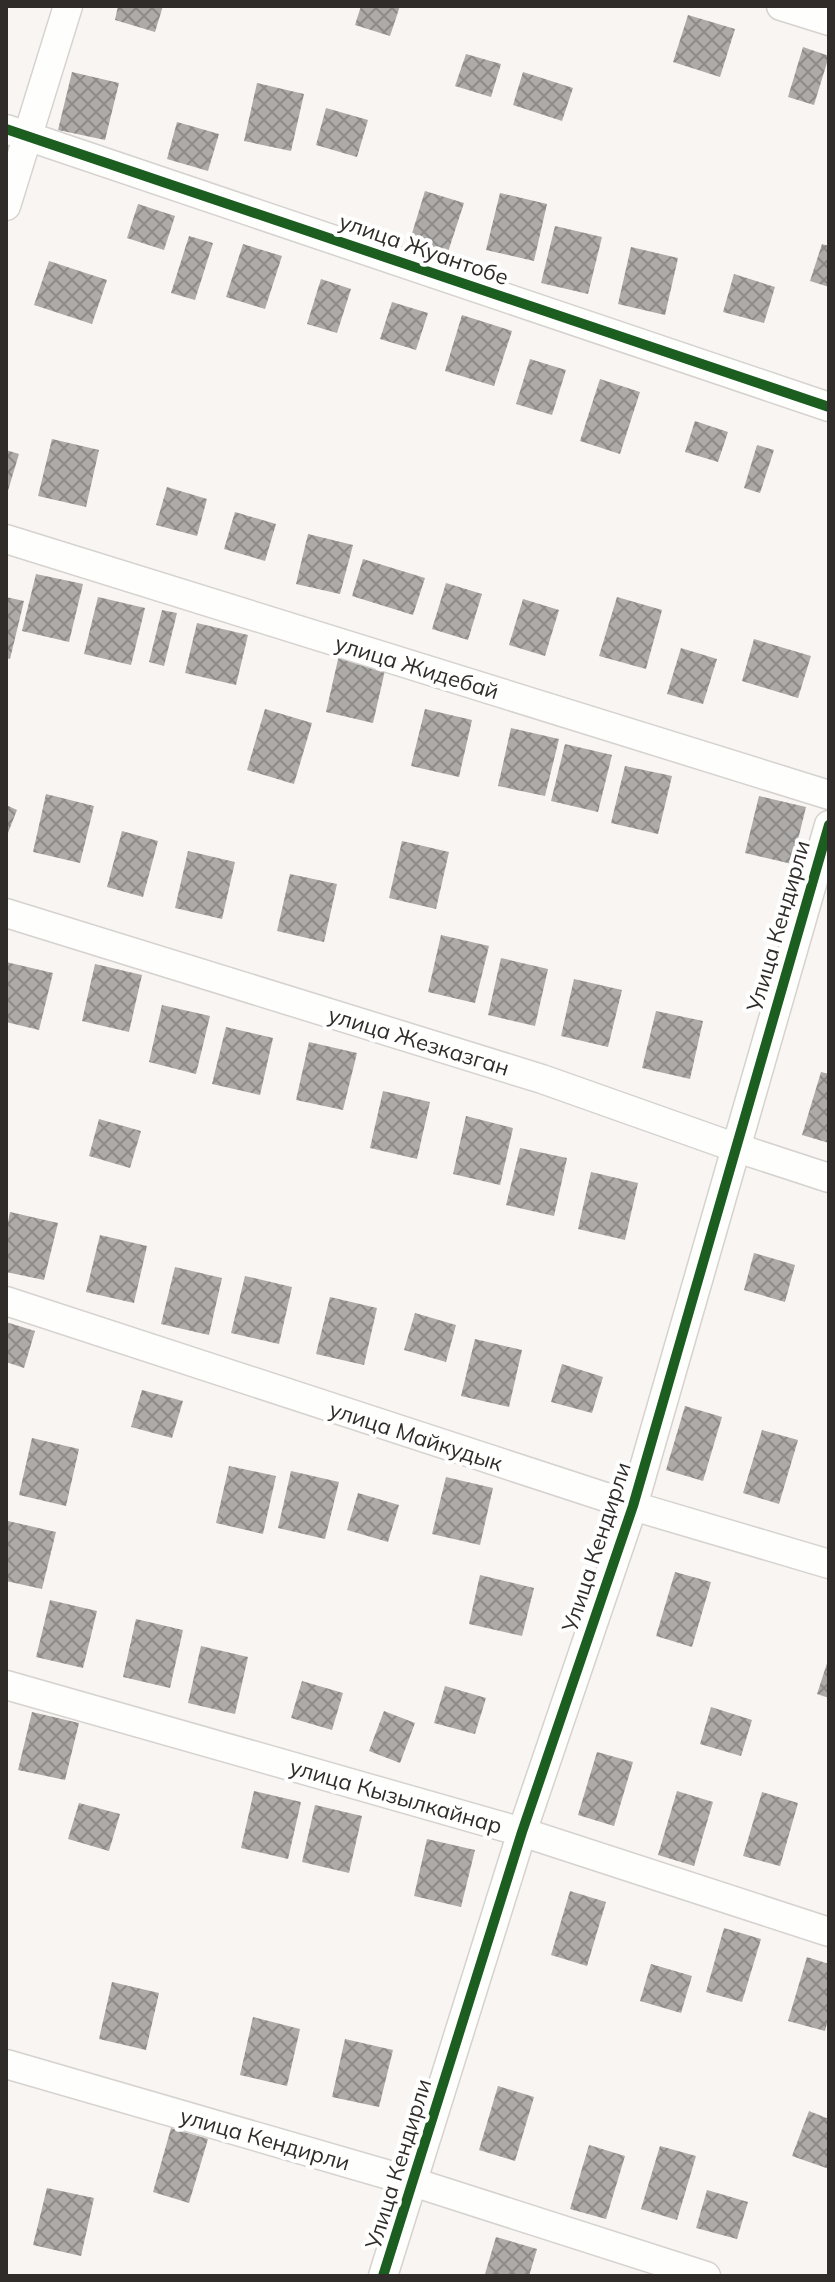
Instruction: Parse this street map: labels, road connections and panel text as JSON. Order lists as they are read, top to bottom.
{
  "streets": {
    "street": [
      "улица Жуантобе",
      "улица Жидебай",
      "Улица Кендирли",
      "улица Жезказган",
      "улица Майкудык",
      "улица Кызылкайнар",
      "улица Кендирли"
    ]
  },
  "crossings": [
    ["Улица Кендирли", "улица Жезказган"],
    ["Улица Кендирли", "улица Майкудык"],
    ["Улица Кендирли", "улица Кызылкайнар"],
    ["Улица Кендирли", "улица Кендирли"]
  ]
}
